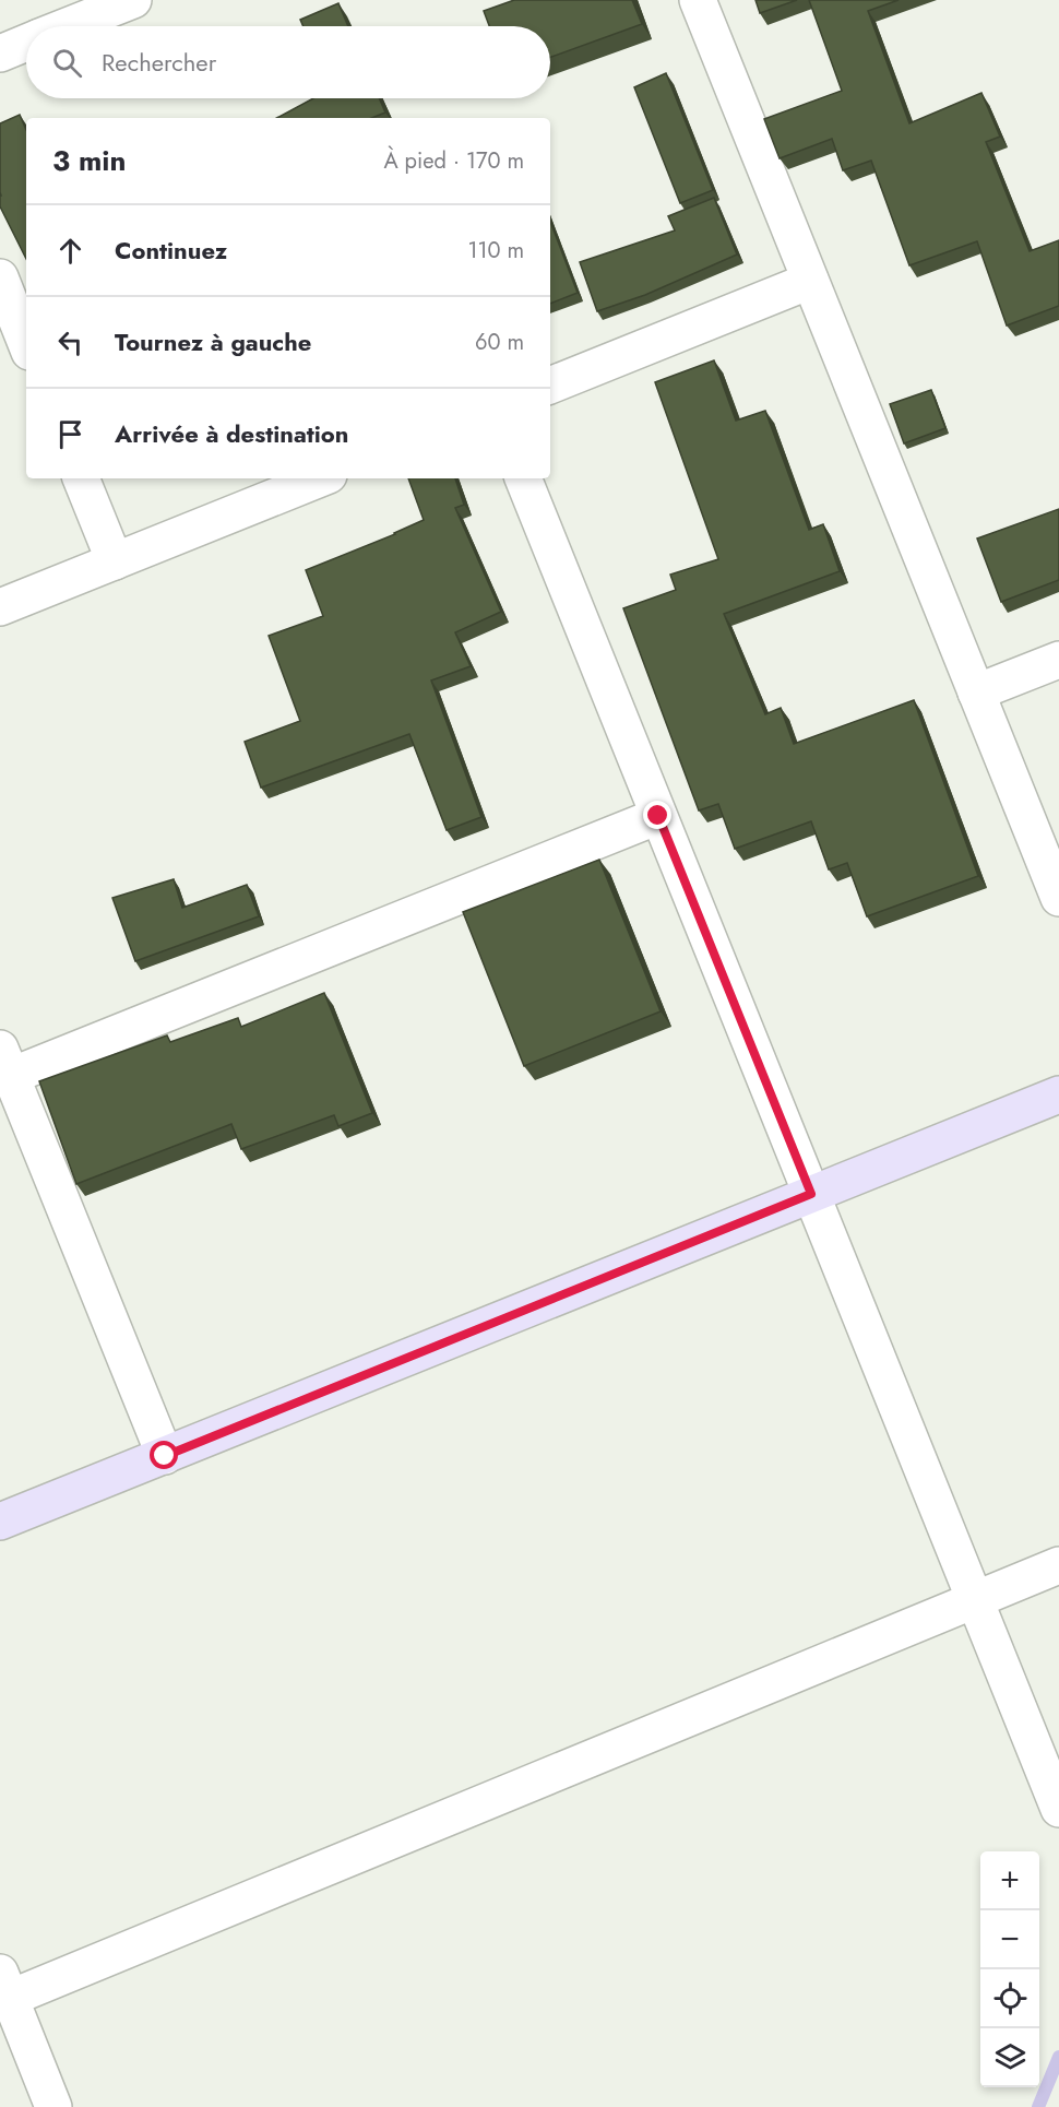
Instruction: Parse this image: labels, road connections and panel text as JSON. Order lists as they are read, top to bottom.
{
  "page": {
    "search": "Rechercher",
    "heading": ["3 min", "À pied · 170 m"],
    "list": [
      ["Continuez", "110 m"],
      ["Tournez à gauche", "60 m"],
      "Arrivée à destination"
    ],
    "map_buttons": ["+", "−"]
  }
}
